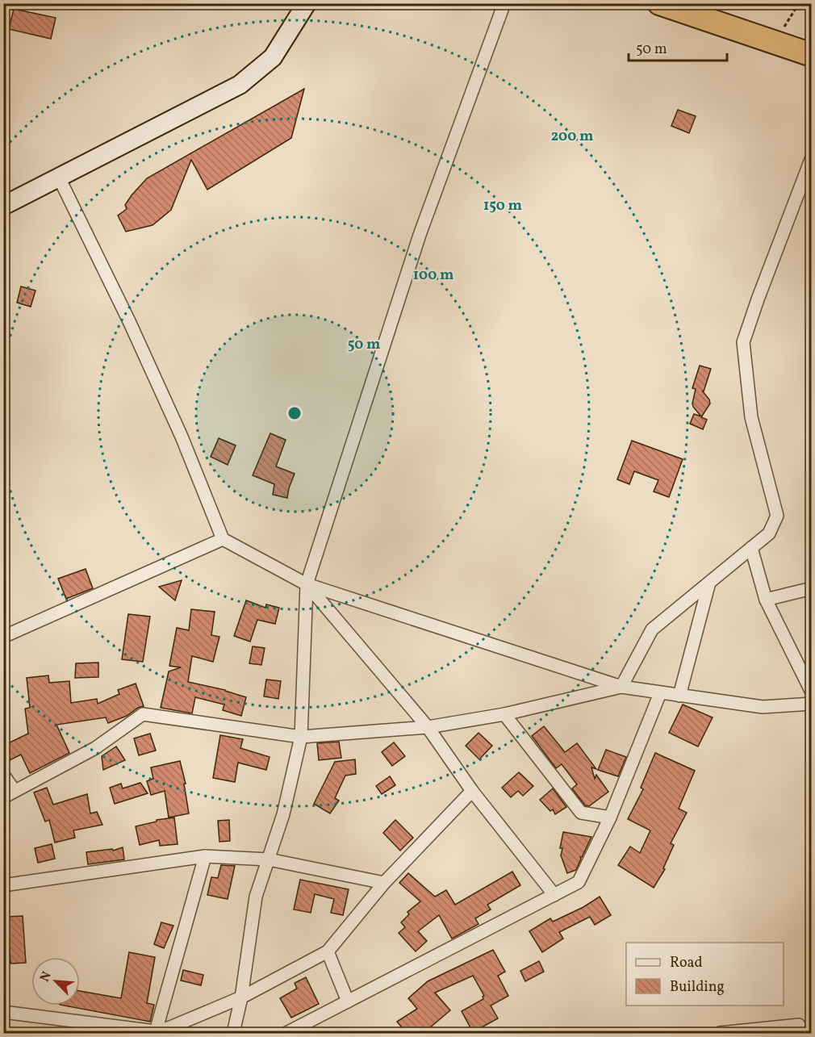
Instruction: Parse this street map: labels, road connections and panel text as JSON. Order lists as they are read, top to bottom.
{
  "legend": ["Road", "Building"],
  "scale_bar": "50 m",
  "north": "top left",
  "rings": [
    "200 m",
    "150 m",
    "100 m",
    "50 m"
  ]
}
